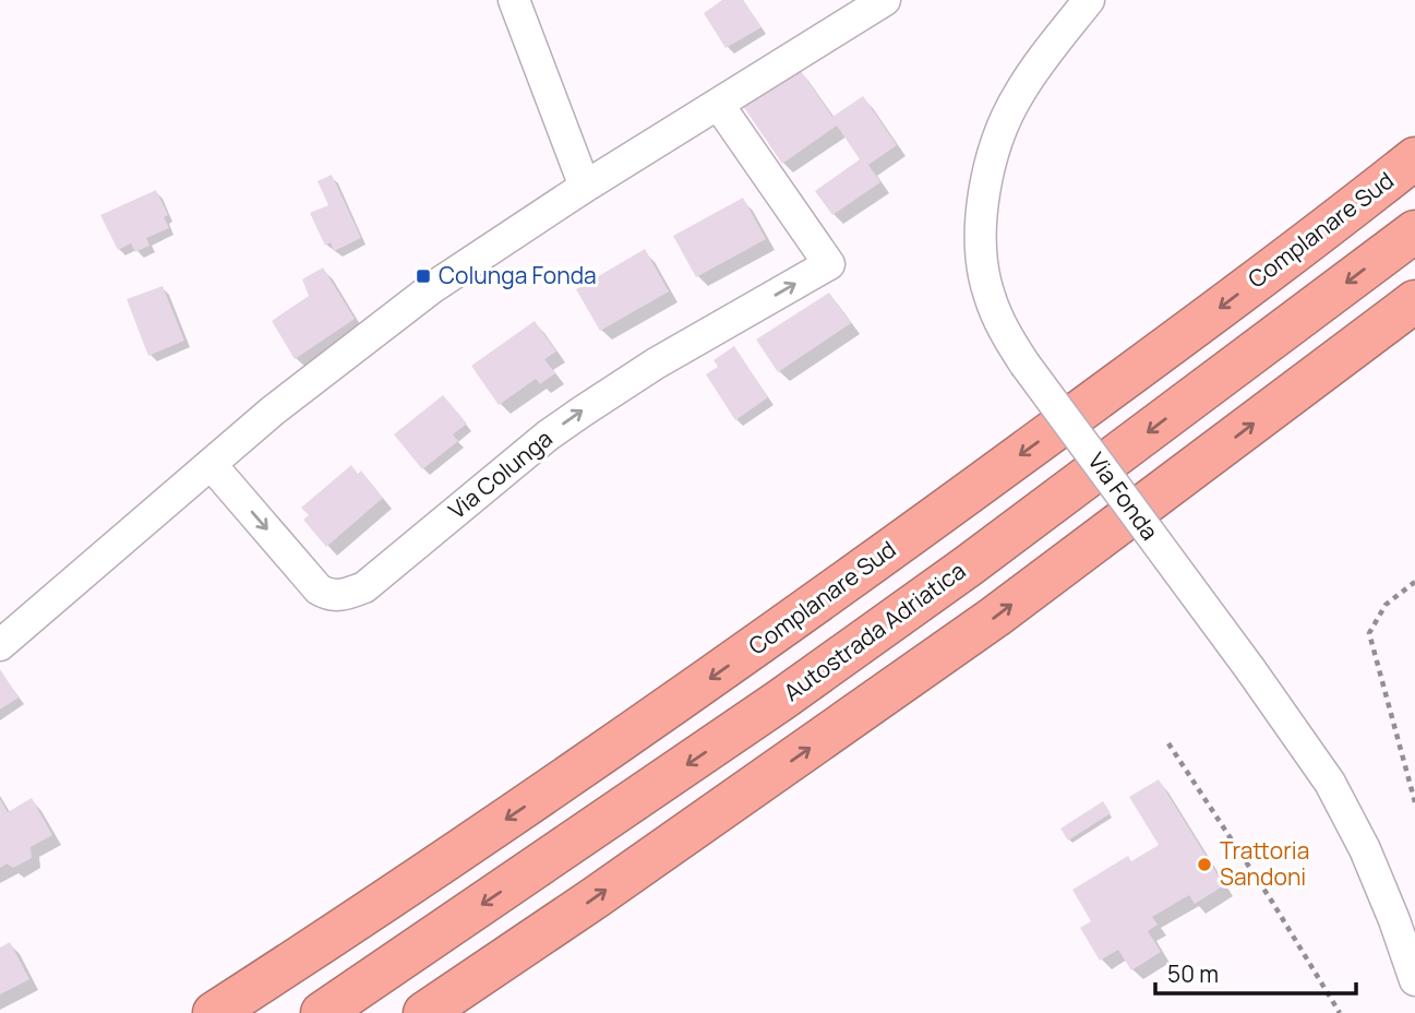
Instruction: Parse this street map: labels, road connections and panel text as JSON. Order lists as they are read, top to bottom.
{
  "streets": {
    "highway": ["Complanare Sud", "Autostrada Adriatica"],
    "street": ["Via Colunga", "Via Fonda"]
  },
  "places": {
    "transit": ["Colunga Fonda"],
    "other": ["Trattoria Sandoni"]
  },
  "scale_bar": "50 m"
}
